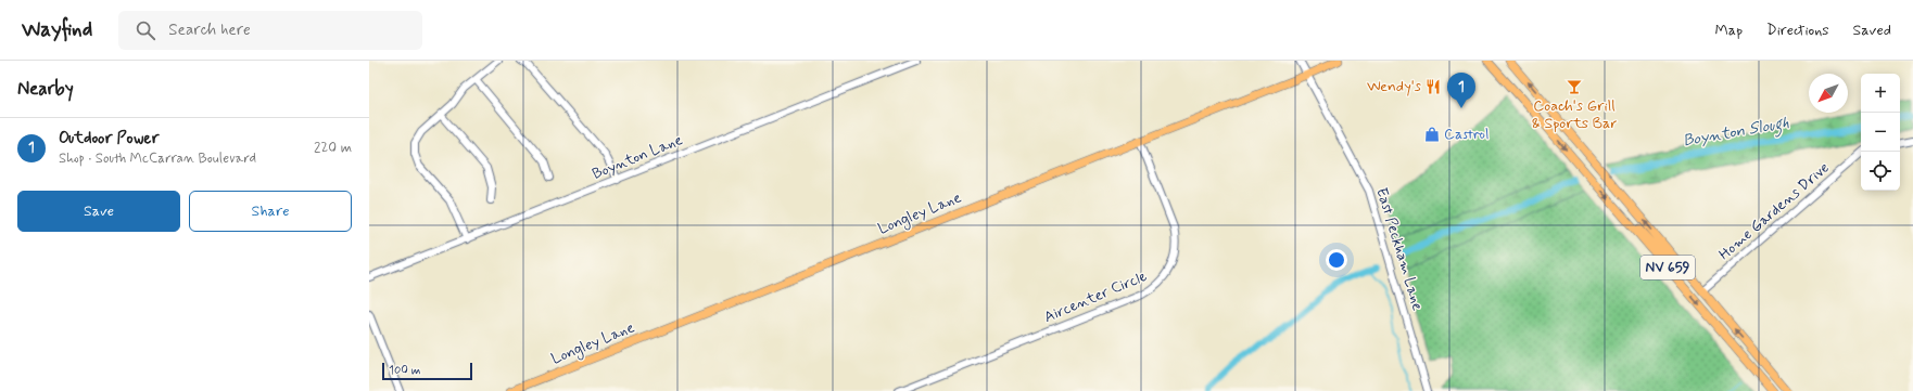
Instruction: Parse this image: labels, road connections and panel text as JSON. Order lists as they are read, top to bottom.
{
  "streets": {
    "main road": ["Longley Lane", "NV 659"],
    "street": [
      "Boynton Lane",
      "Home Gardens Drive",
      "East Peckham Lane",
      "Aircenter Circle"
    ]
  },
  "crossings": [
    ["Home Gardens Drive", "NV 659"],
    ["Longley Lane", "East Peckham Lane"],
    ["Longley Lane", "Aircenter Circle"]
  ],
  "water": ["Boynton Slough"],
  "places": {
    "restaurant": ["Wendy's"],
    "bar": ["Coach's Grill & Sports Bar"],
    "shop": ["Castrol"]
  },
  "scale_bar": "100 m",
  "north": "bottom left",
  "page": {
    "header": "Wayfind",
    "search": "Search here",
    "nav": ["Map", "Directions", "Saved"],
    "heading": "Nearby",
    "pins": "1",
    "map_buttons": ["+", "−"],
    "list": [
      {
        "mark": "1",
        "name": "Outdoor Power",
        "note": "Shop · South McCarran Boulevard",
        "value": "220 m"
      }
    ],
    "buttons": ["Save", "Share"],
    "scale": "100 m"
  }
}
